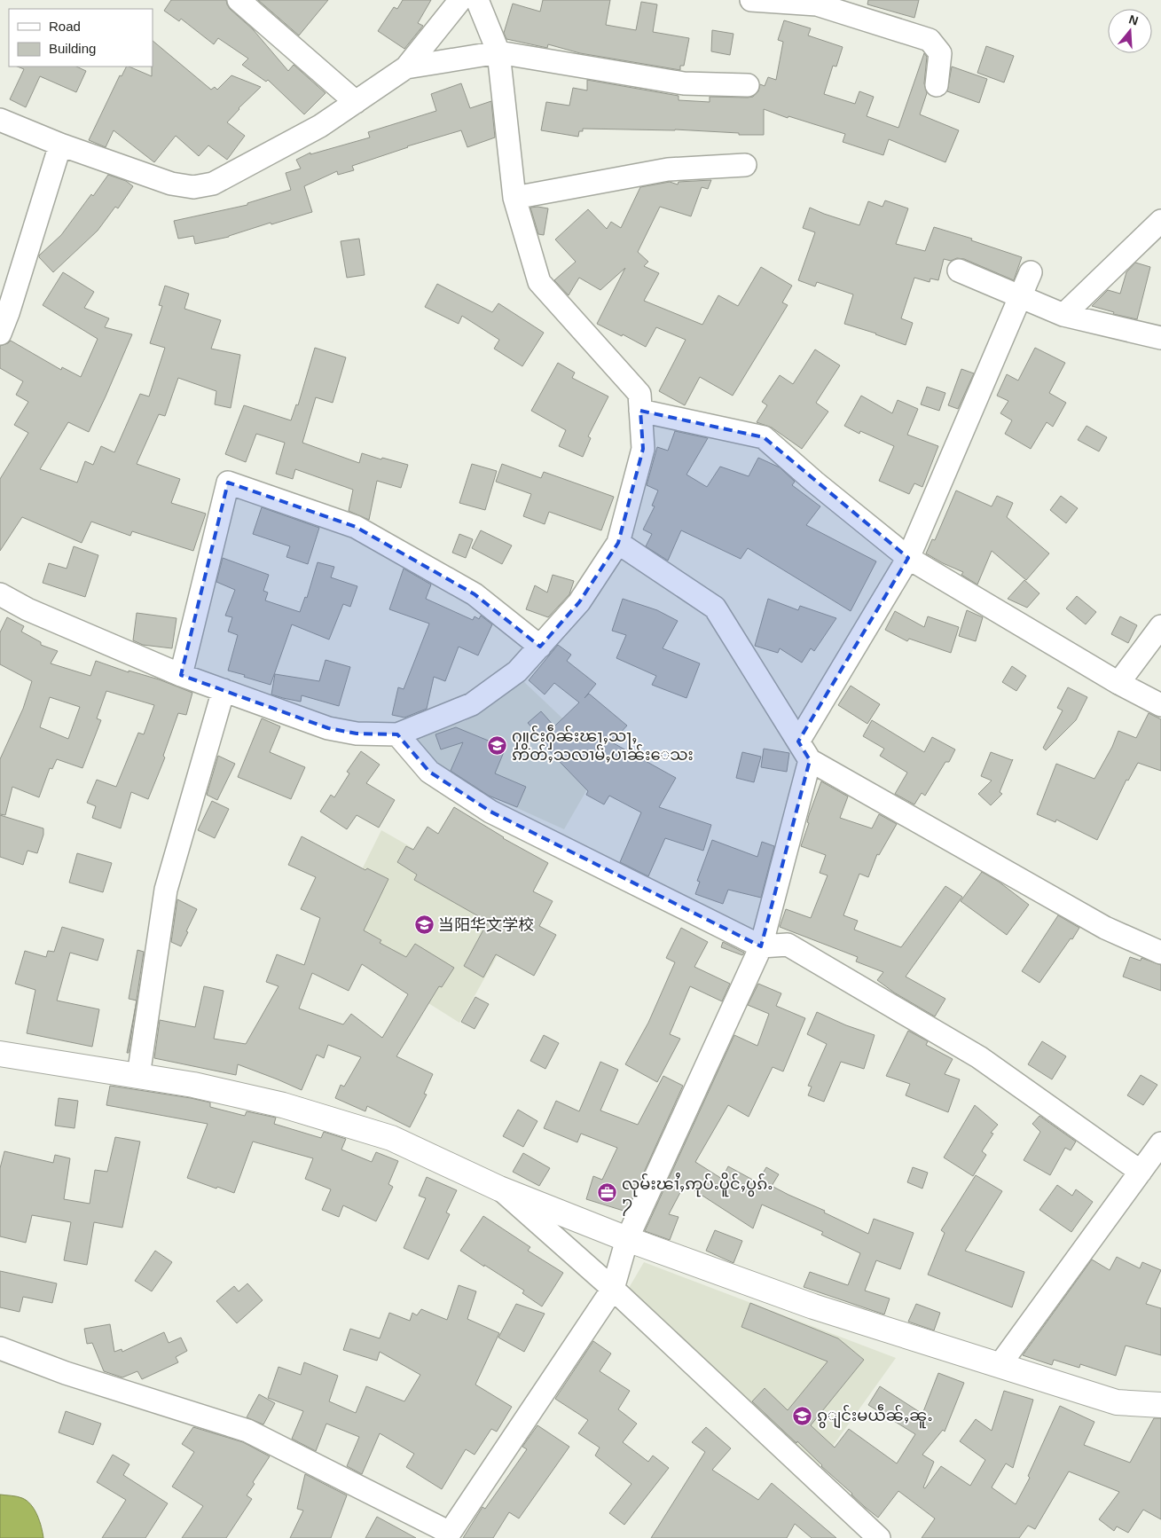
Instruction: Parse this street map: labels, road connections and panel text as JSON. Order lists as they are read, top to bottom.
{
  "places": {
    "school or university": ["ႁူင်းႁဵၼ်းၽႃႇသႃႇ ဢိတ်ႇသလၢမ်ႇပၢၼ်းေသး", "当阳华文学校", "ၵွျင်းမယဵၼ်ႇၼူႉ"],
    "office": ["လုမ်းၽၢႆႇဢုပ်ႉပိူင်ႇပွၵ်ႉ ႒"]
  },
  "legend": ["Road", "Building"],
  "north": "top"
}
